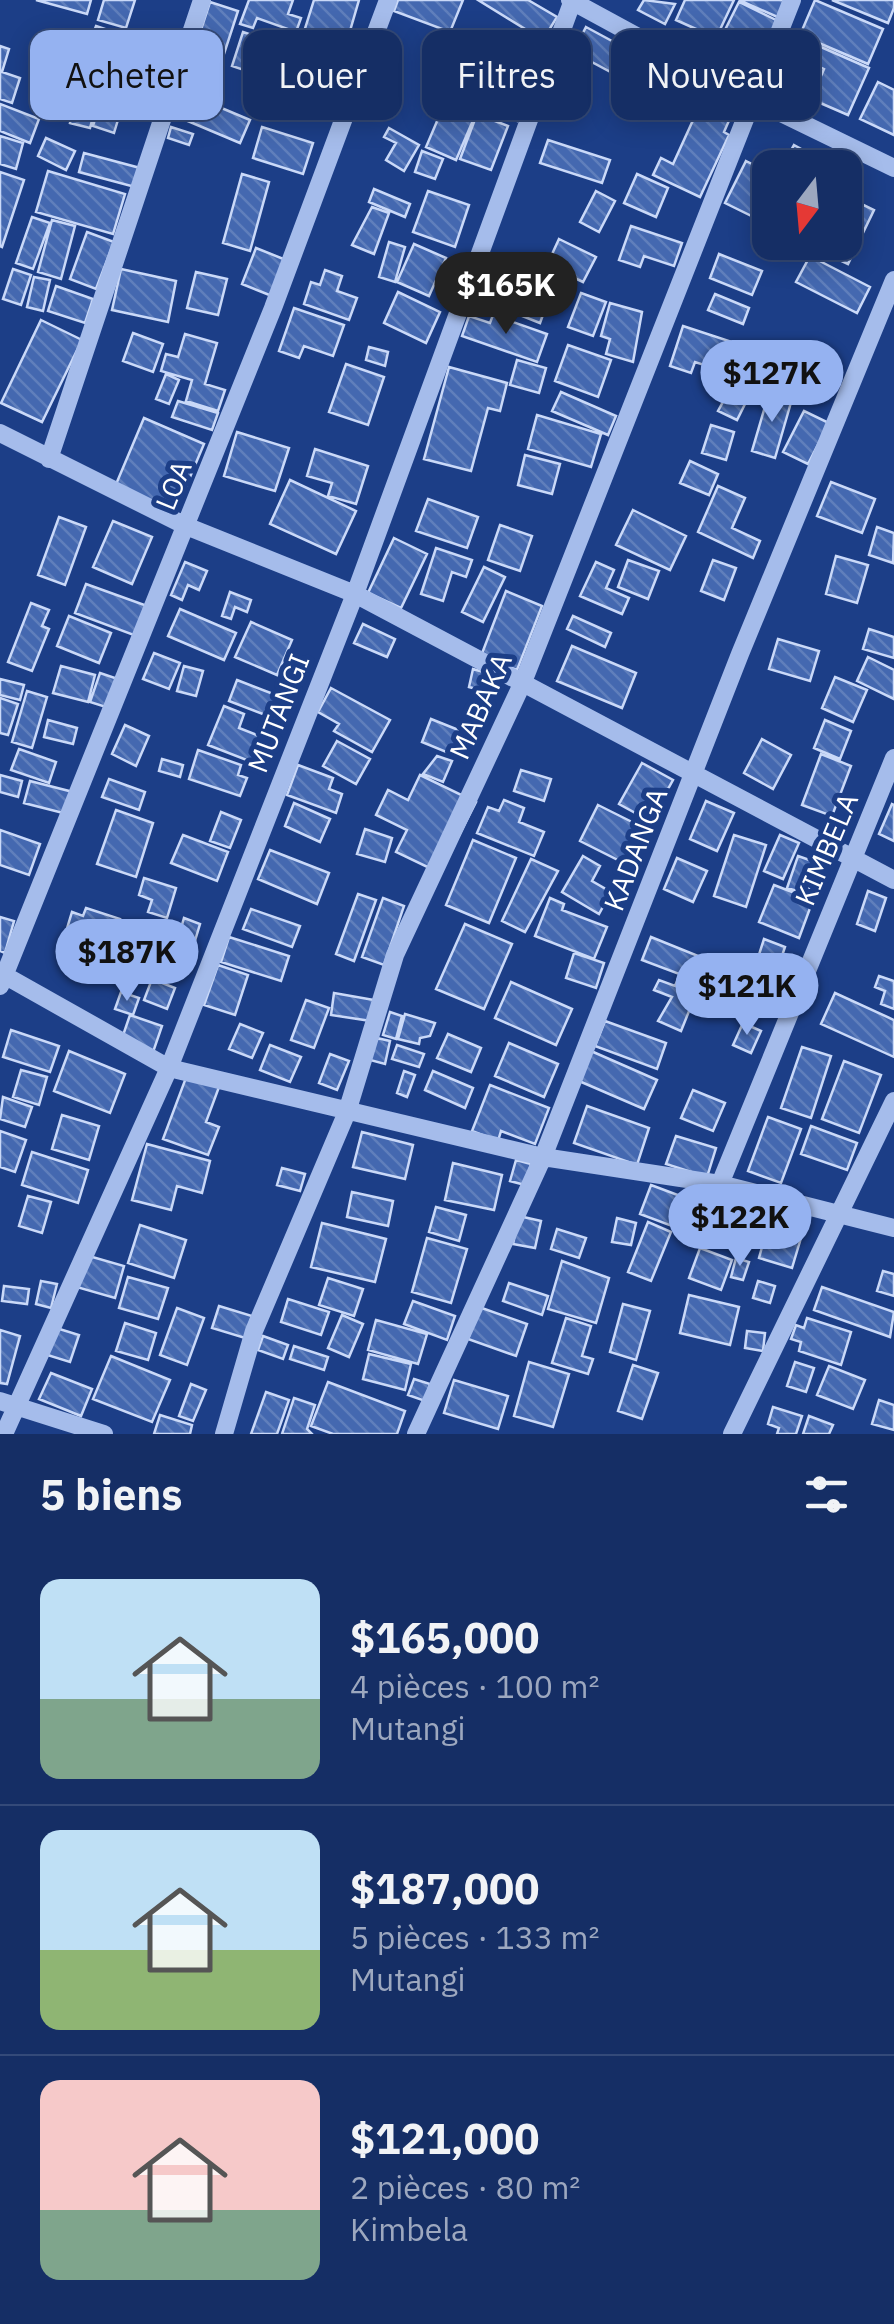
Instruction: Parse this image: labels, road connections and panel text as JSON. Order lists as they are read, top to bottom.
{
  "streets": {
    "street": [
      "LOA",
      "MABAKA",
      "MUTANGI",
      "KADANGA",
      "KIMBELA"
    ]
  },
  "north": "bottom",
  "page": {
    "chip": [
      "Acheter",
      "Louer",
      "Filtres",
      "Nouveau"
    ],
    "price": [
      "$165K",
      "$127K",
      "$187K",
      "$121K",
      "$122K"
    ],
    "heading": "5 biens",
    "list": [
      {
        "name": "$165,000",
        "note": "4 pièces · 100 m² · Mutangi"
      },
      {
        "name": "$187,000",
        "note": "5 pièces · 133 m² · Mutangi"
      },
      {
        "name": "$121,000",
        "note": "2 pièces · 80 m² · Kimbela"
      }
    ]
  }
}
